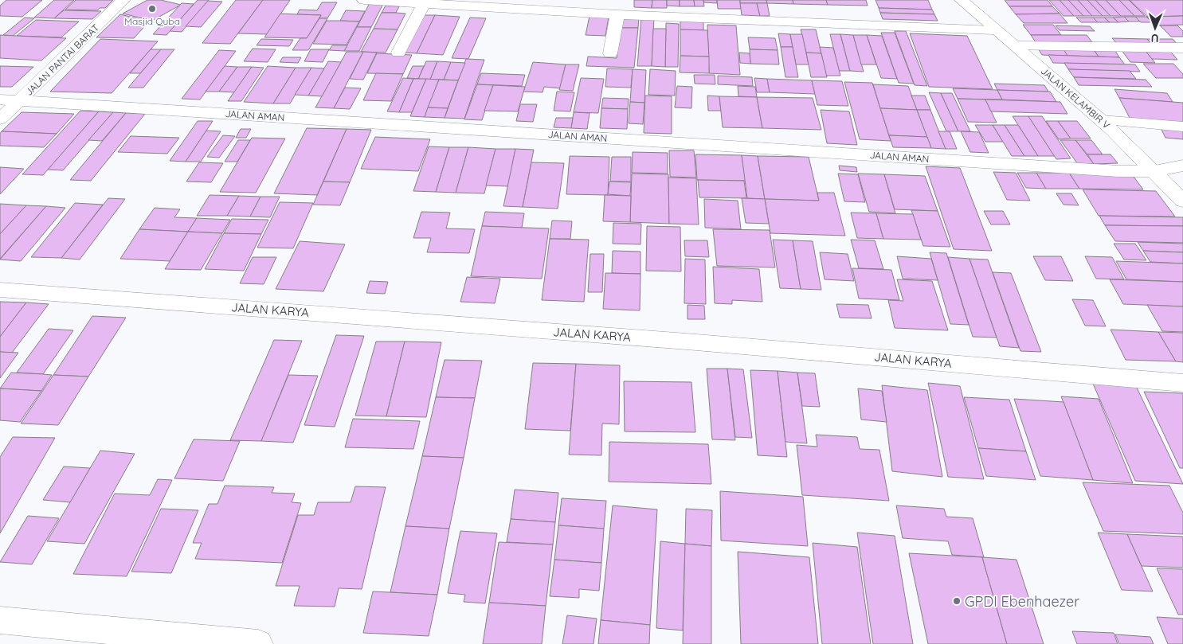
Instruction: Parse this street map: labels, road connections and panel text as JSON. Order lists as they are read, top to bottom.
{
  "streets": {
    "street": [
      "JALAN PANTAI BARAT",
      "JALAN KELAMBIR V",
      "JALAN AMAN",
      "JALAN KARYA"
    ]
  },
  "crossings": [
    ["JALAN PANTAI BARAT", "JALAN AMAN"],
    ["JALAN KELAMBIR V", "JALAN AMAN"]
  ],
  "places": ["Masjid Quba", "GPDI Ebenhaezer"],
  "north": "bottom"
}
